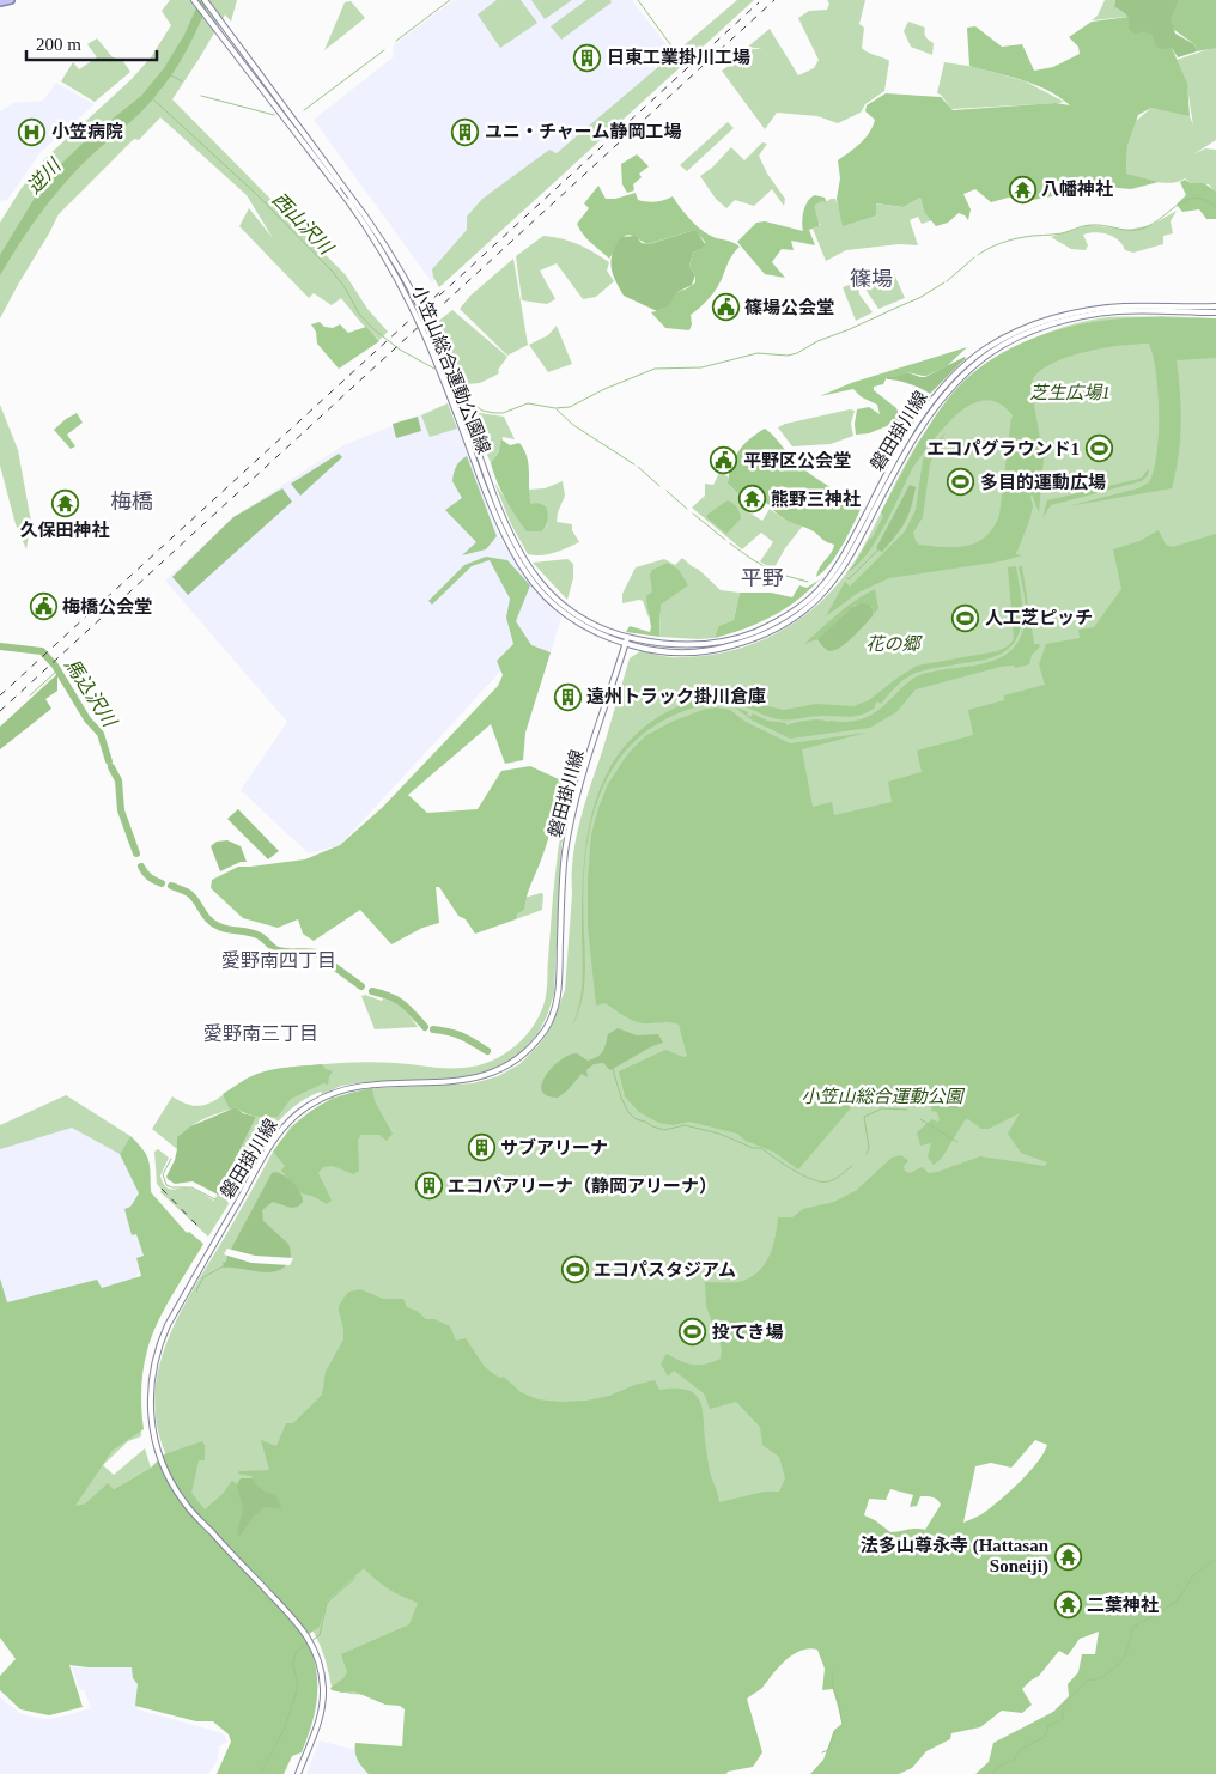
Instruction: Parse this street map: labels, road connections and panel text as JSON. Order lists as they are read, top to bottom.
{
  "streets": {
    "main road": ["小笠山総合運動公園線", "磐田掛川線"]
  },
  "crossings": [
    ["小笠山総合運動公園線", "磐田掛川線"]
  ],
  "districts": [
    "篠場",
    "梅橋",
    "平野",
    "愛野南四丁目",
    "愛野南三丁目"
  ],
  "water": ["逆川", "西山沢川", "馬込沢川"],
  "parks": ["芝生広場1", "花の郷", "小笠山総合運動公園"],
  "places": {
    "building": [
      "日東工業掛川工場",
      "ユニ・チャーム静岡工場",
      "遠州トラック掛川倉庫",
      "サブアリーナ",
      "エコパアリーナ（静岡アリーナ）"
    ],
    "hospital": ["小笠病院"],
    "temple": [
      "八幡神社",
      "熊野三神社",
      "久保田神社",
      "法多山尊永寺 (Hattasan Soneiji)",
      "二葉神社"
    ],
    "public building": ["篠場公会堂", "平野区公会堂", "梅橋公会堂"],
    "sports": [
      "エコパグラウンド1",
      "多目的運動広場",
      "人工芝ピッチ",
      "エコパスタジアム",
      "投てき場"
    ]
  },
  "scale_bar": "200 m"
}
